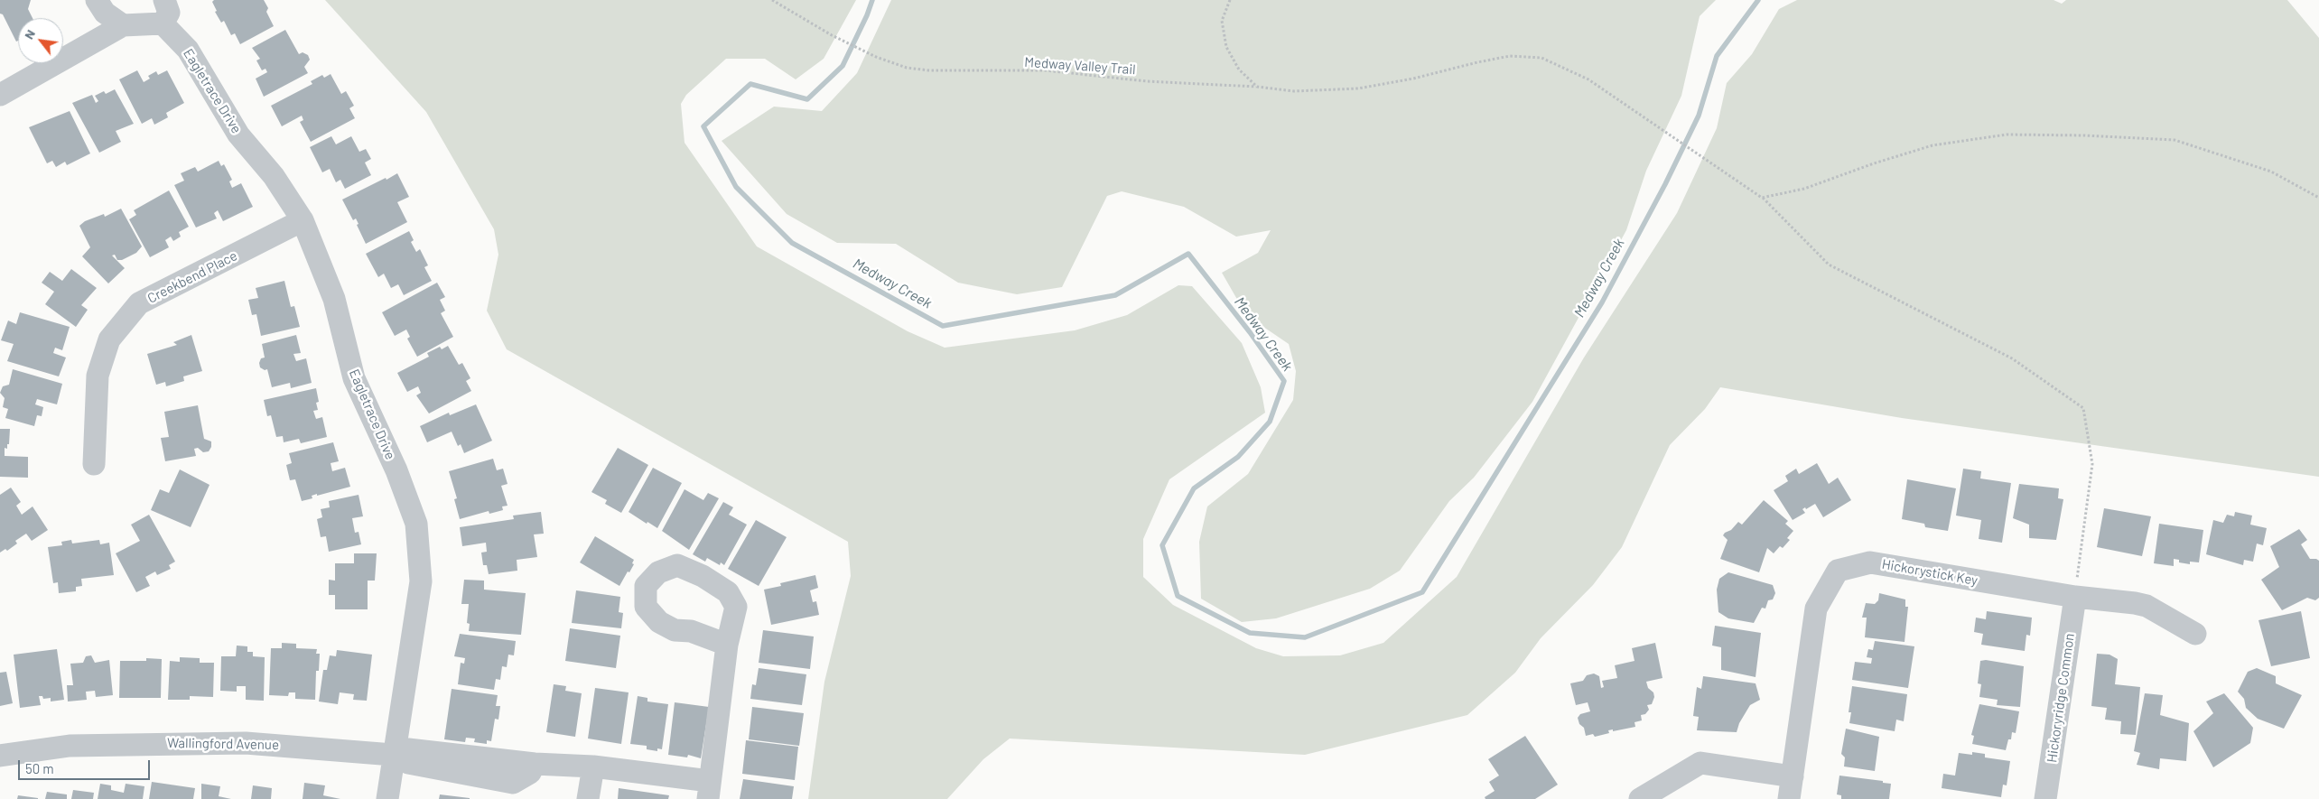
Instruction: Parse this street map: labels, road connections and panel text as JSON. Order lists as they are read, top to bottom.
{
  "streets": {
    "street": [
      "Eagletrace Drive",
      "Creekbend Place",
      "Hickorystick Key",
      "Hickoryridge Common",
      "Wallingford Avenue"
    ],
    "path": ["Medway Valley Trail"]
  },
  "crossings": [
    ["Medway Valley Trail", "Hickorystick Key"],
    ["Medway Valley Trail", "Hickoryridge Common"],
    ["Eagletrace Drive", "Creekbend Place"],
    ["Eagletrace Drive", "Wallingford Avenue"],
    ["Hickorystick Key", "Hickoryridge Common"]
  ],
  "water": ["Medway Creek"],
  "scale_bar": "50 m",
  "north": "top left"
}
